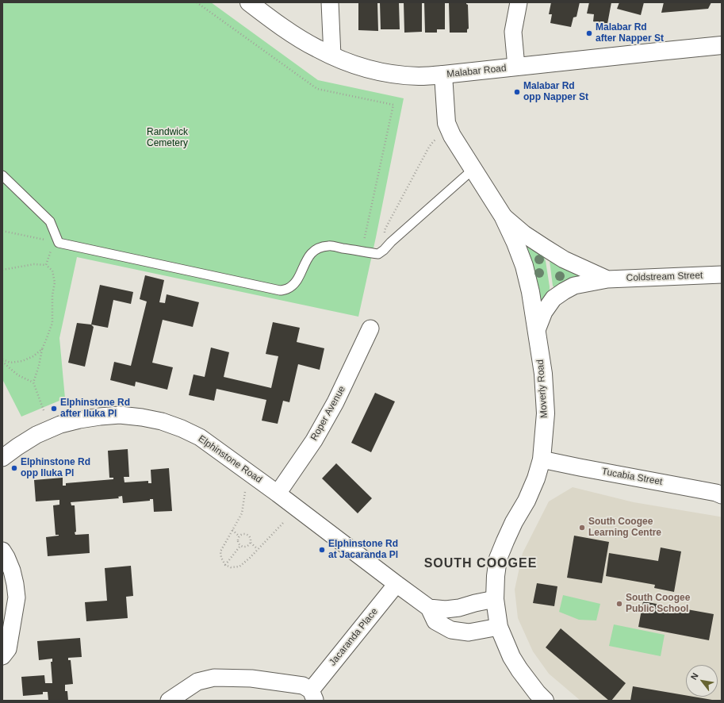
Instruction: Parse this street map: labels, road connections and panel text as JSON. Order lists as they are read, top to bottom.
{
  "streets": {
    "street": [
      "Malabar Road",
      "Coldstream Street",
      "Moverly Road",
      "Roper Avenue",
      "Elphinstone Road",
      "Tucabia Street",
      "Jacaranda Place"
    ]
  },
  "crossings": [
    ["Malabar Road", "Moverly Road"],
    ["Coldstream Street", "Moverly Road"],
    ["Moverly Road", "Elphinstone Road"],
    ["Moverly Road", "Tucabia Street"],
    ["Roper Avenue", "Elphinstone Road"],
    ["Elphinstone Road", "Jacaranda Place"]
  ],
  "districts": ["SOUTH COOGEE"],
  "parks": ["Randwick Cemetery"],
  "places": [
    "Malabar Rd after Napper St",
    "Malabar Rd opp Napper St",
    "Elphinstone Rd after Iluka Pl",
    "Elphinstone Rd opp Iluka Pl",
    "South Coogee Learning Centre",
    "Elphinstone Rd at Jacaranda Pl",
    "South Coogee Public School"
  ],
  "north": "top left"
}
